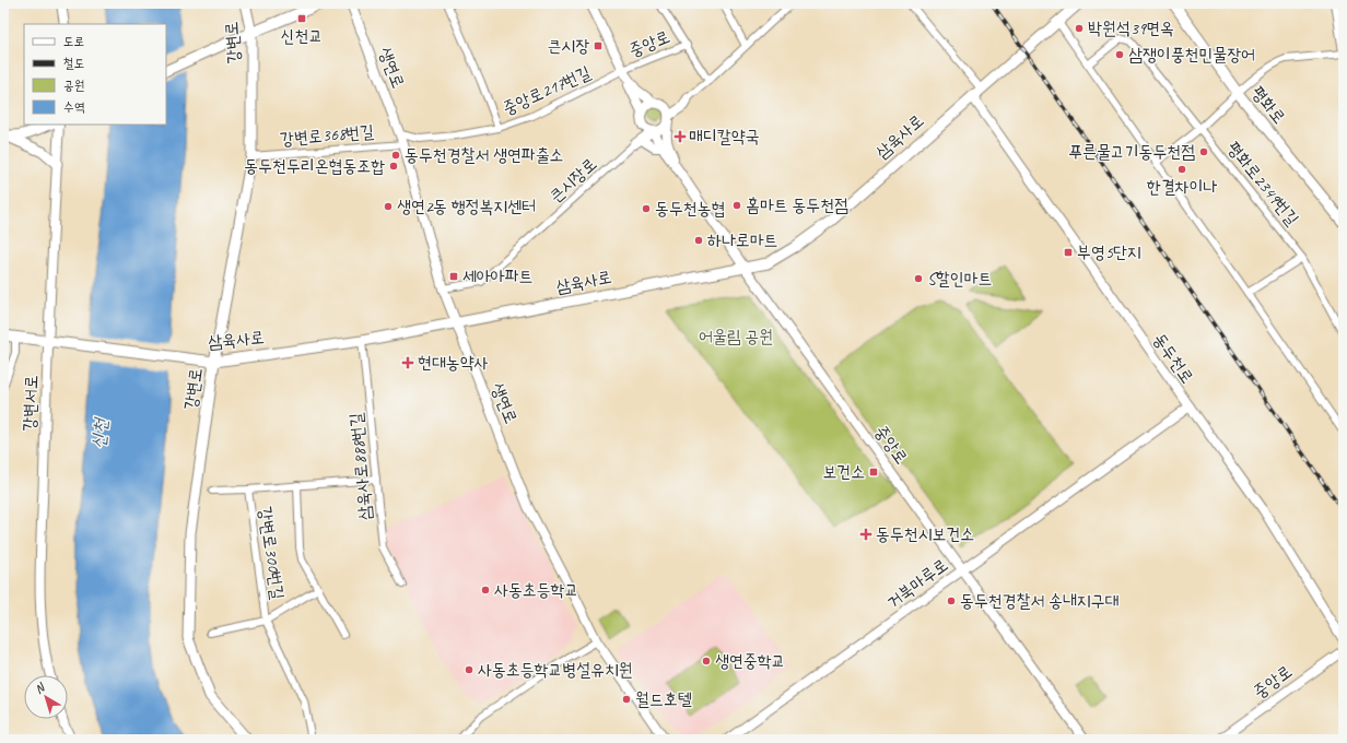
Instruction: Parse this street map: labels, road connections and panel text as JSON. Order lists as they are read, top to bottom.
{
  "streets": {
    "main road": ["강변로", "평화로", "삼육사로"],
    "street": [
      "중앙로",
      "생연로",
      "중앙로217번길",
      "강변로368번길",
      "큰시장로",
      "평화로2349번길",
      "동두천로",
      "강변서로",
      "삼육사로888번길",
      "강변로300번길",
      "거북마루로"
    ]
  },
  "crossings": [
    ["강변로", "강변로368번길"],
    ["강변로", "삼육사로"],
    ["중앙로", "중앙로217번길"],
    ["중앙로", "삼육사로"],
    ["중앙로", "거북마루로"],
    ["생연로", "중앙로217번길"],
    ["생연로", "강변로368번길"],
    ["생연로", "삼육사로"],
    ["생연로", "큰시장로"],
    ["중앙로217번길", "강변로368번길"],
    ["삼육사로", "동두천로"],
    ["삼육사로", "강변서로"],
    ["삼육사로", "삼육사로888번길"],
    ["동두천로", "거북마루로"]
  ],
  "water": ["신천"],
  "parks": ["어울림 공원"],
  "places": {
    "transit": [
      "신천교",
      "큰시장",
      "부영5단지",
      "세아아파트",
      "보건소"
    ],
    "other": [
      "박원석39면옥",
      "삼쟁이풍천민물장어",
      "푸른물고기동두천점",
      "동두천경찰서 생연파출소",
      "동두천두리온협동조합",
      "한결차이나",
      "홈마트 동두천점",
      "생연2동 행정복지센터",
      "동두천농협",
      "하나로마트",
      "S할인마트",
      "사동초등학교",
      "동두천경찰서 송내지구대",
      "생연중학교",
      "사동초등학교병설유치원",
      "월드호텔"
    ],
    "health": ["매디칼약국", "현대농약사", "동두천시보건소"]
  },
  "legend": [
    "도로",
    "철도",
    "공원",
    "수역"
  ],
  "north": "top left"
}
